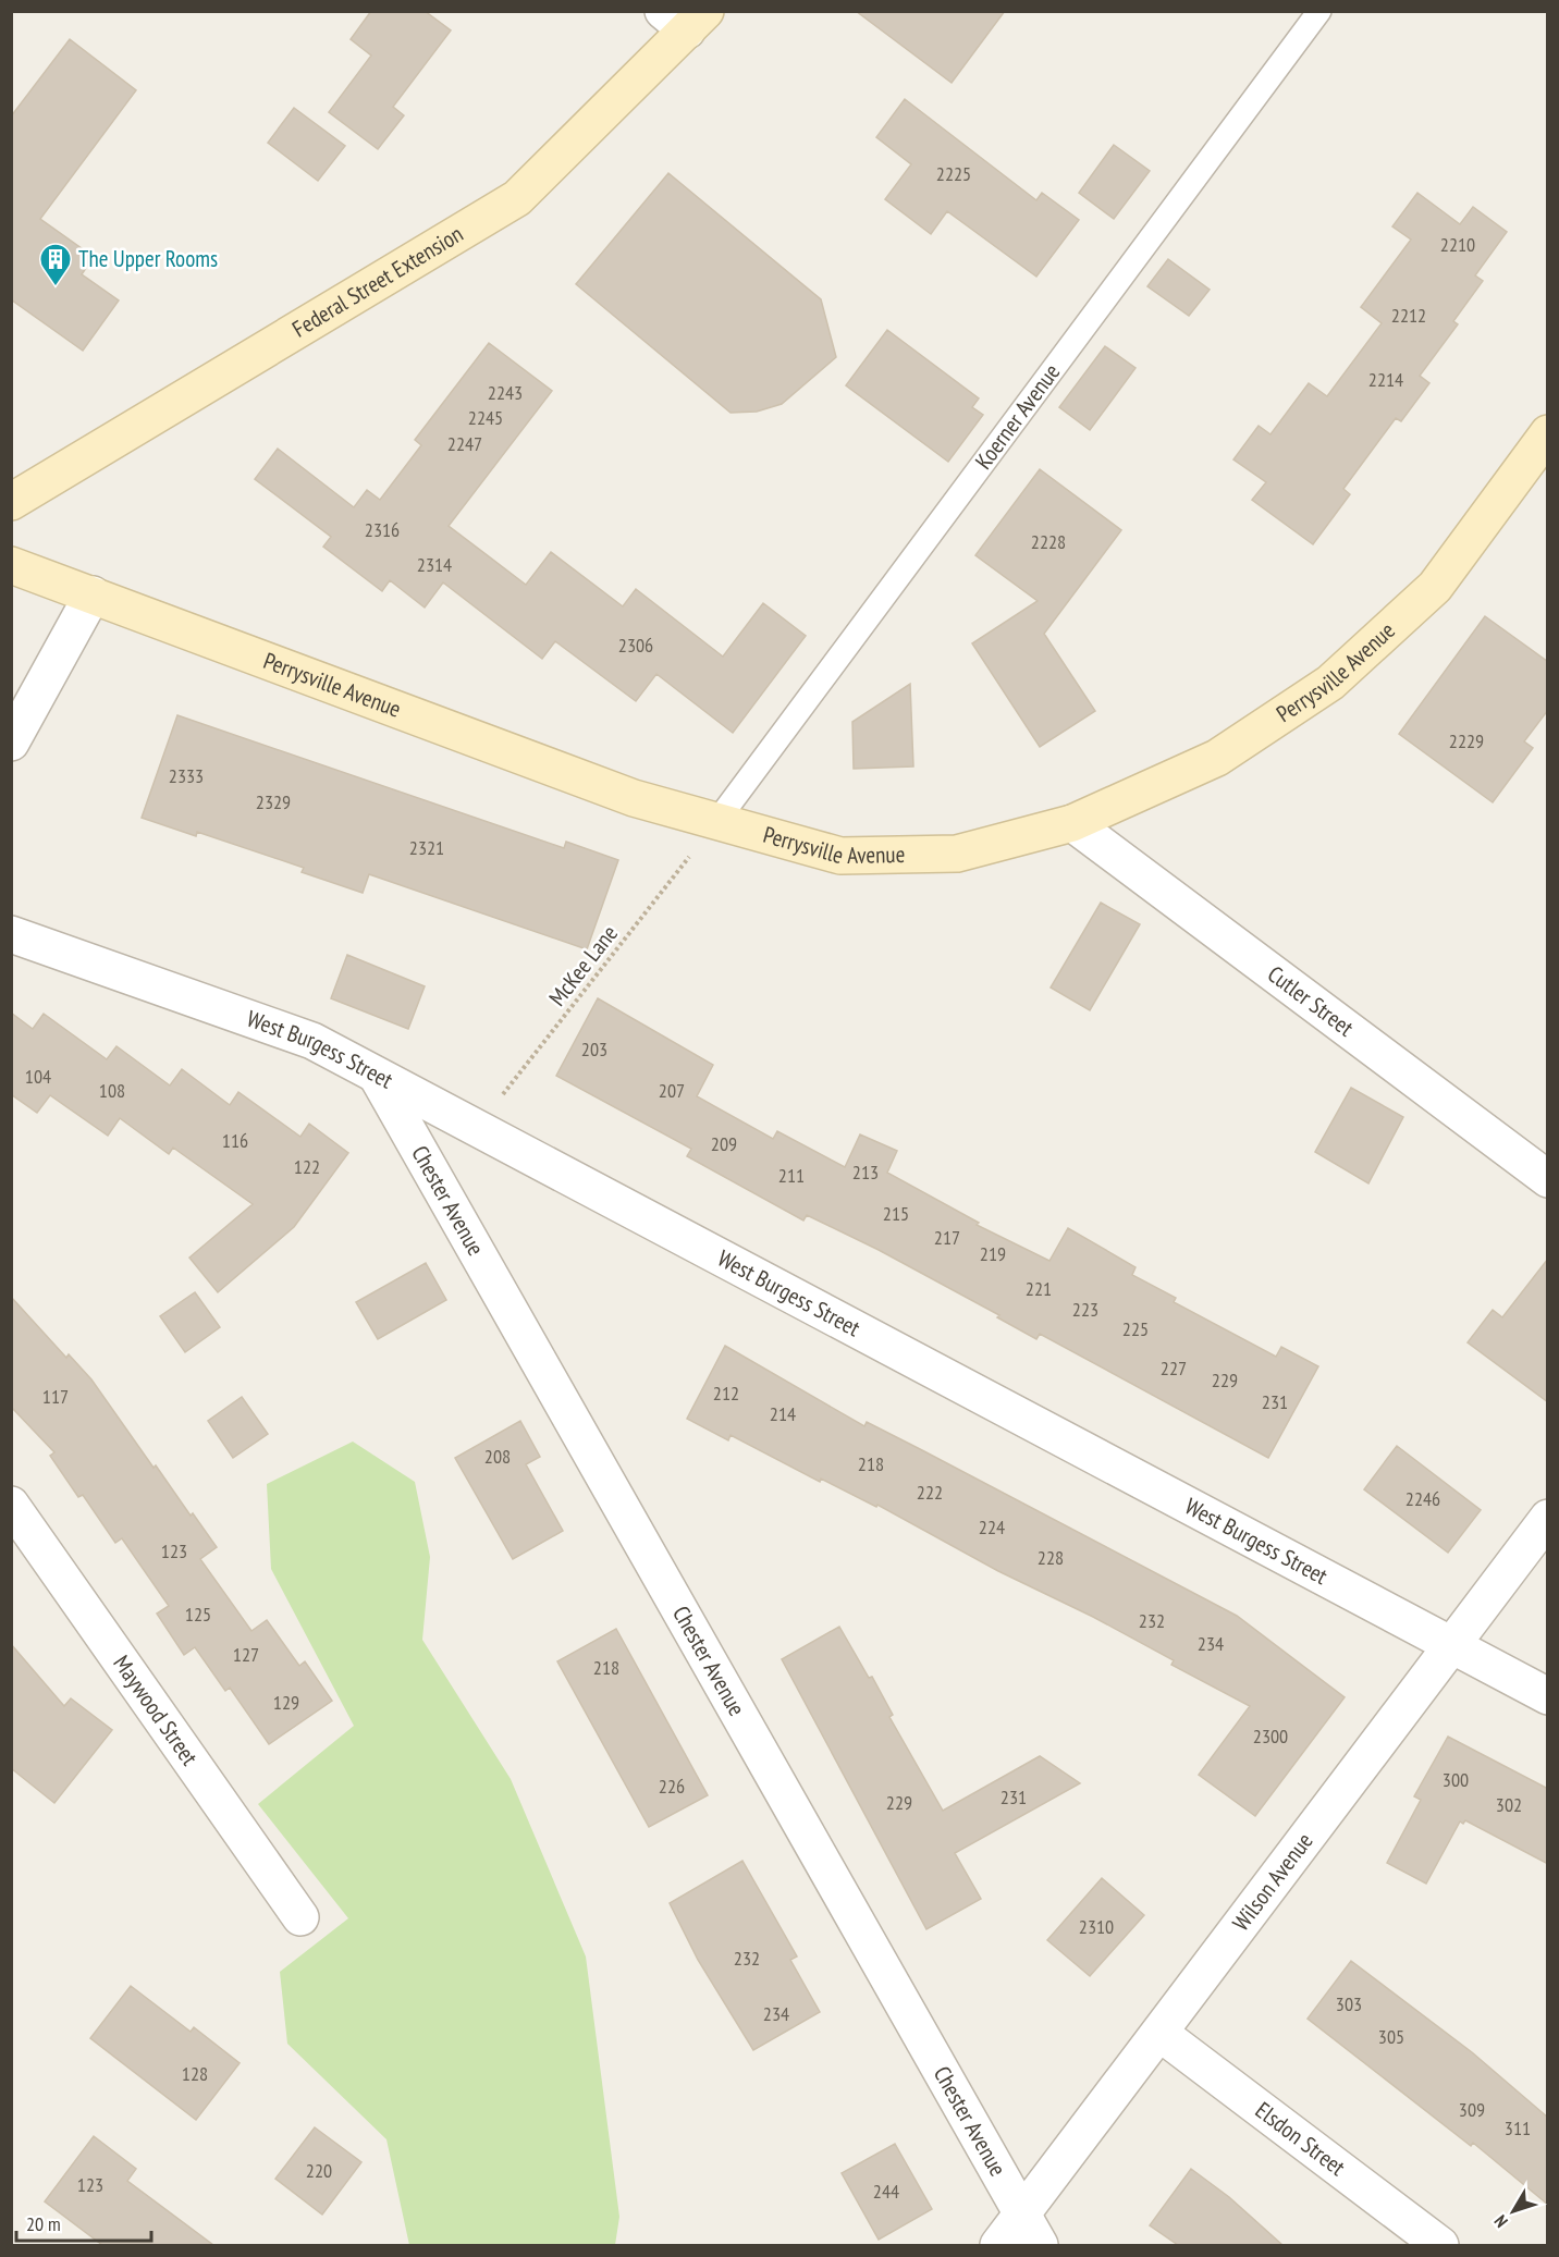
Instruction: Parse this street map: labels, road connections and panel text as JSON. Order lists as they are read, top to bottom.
{
  "streets": {
    "street": [
      "Federal Street Extension",
      "Perrysville Avenue",
      "Cutler Street",
      "West Burgess Street",
      "Chester Avenue",
      "Maywood Street",
      "Wilson Avenue",
      "Elsdon Street"
    ],
    "lane": ["Koerner Avenue"],
    "path": ["McKee Lane"]
  },
  "crossings": [
    ["Koerner Avenue", "Perrysville Avenue"],
    ["Koerner Avenue", "McKee Lane"],
    ["Perrysville Avenue", "McKee Lane"],
    ["Perrysville Avenue", "Cutler Street"],
    ["McKee Lane", "West Burgess Street"],
    ["West Burgess Street", "Chester Avenue"],
    ["West Burgess Street", "Wilson Avenue"],
    ["Chester Avenue", "Wilson Avenue"],
    ["Wilson Avenue", "Elsdon Street"]
  ],
  "places": {
    "building": ["The Upper Rooms"]
  },
  "house_numbers": [
    "2225",
    "2210",
    "2212",
    "2214",
    "2243",
    "2245",
    "2247",
    "2316",
    "2228",
    "2314",
    "2306",
    "2229",
    "2333",
    "2329",
    "2321",
    "203",
    "104",
    "108",
    "207",
    "116",
    "209",
    "122",
    "213",
    "211",
    "215",
    "217",
    "219",
    "221",
    "223",
    "225",
    "227",
    "229",
    "212",
    "117",
    "231",
    "214",
    "208",
    "218",
    "222",
    "2246",
    "224",
    "123",
    "228",
    "125",
    "232",
    "234",
    "127",
    "218",
    "129",
    "2300",
    "300",
    "226",
    "231",
    "229",
    "302",
    "2310",
    "232",
    "303",
    "234",
    "305",
    "128",
    "309",
    "311",
    "220",
    "123",
    "244"
  ],
  "scale_bar": "20 m",
  "north": "bottom left"
}
